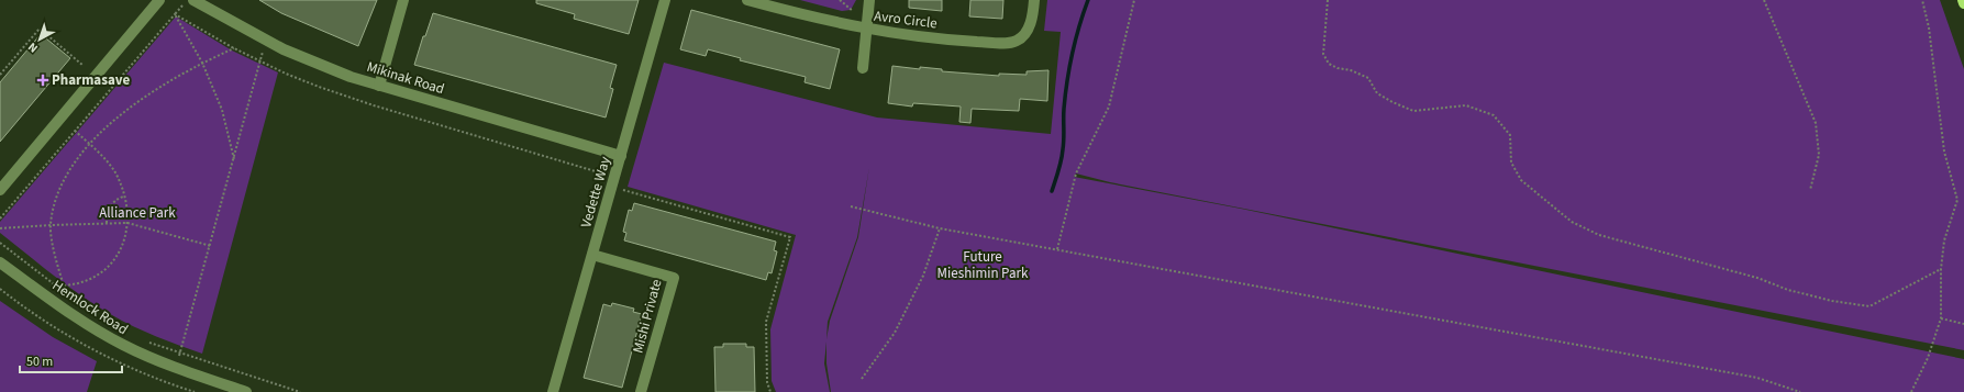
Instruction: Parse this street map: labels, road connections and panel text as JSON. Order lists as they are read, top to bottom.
{
  "streets": {
    "street": [
      "Avro Circle",
      "Mikinak Road",
      "Vedette Way",
      "Hemlock Road",
      "Mishi Private"
    ]
  },
  "crossings": [
    ["Mikinak Road", "Vedette Way"],
    ["Vedette Way", "Mishi Private"]
  ],
  "parks": ["Alliance Park", "Future Mieshimin Park"],
  "places": {
    "health": ["Pharmasave"]
  },
  "scale_bar": "50 m",
  "north": "bottom left"
}
